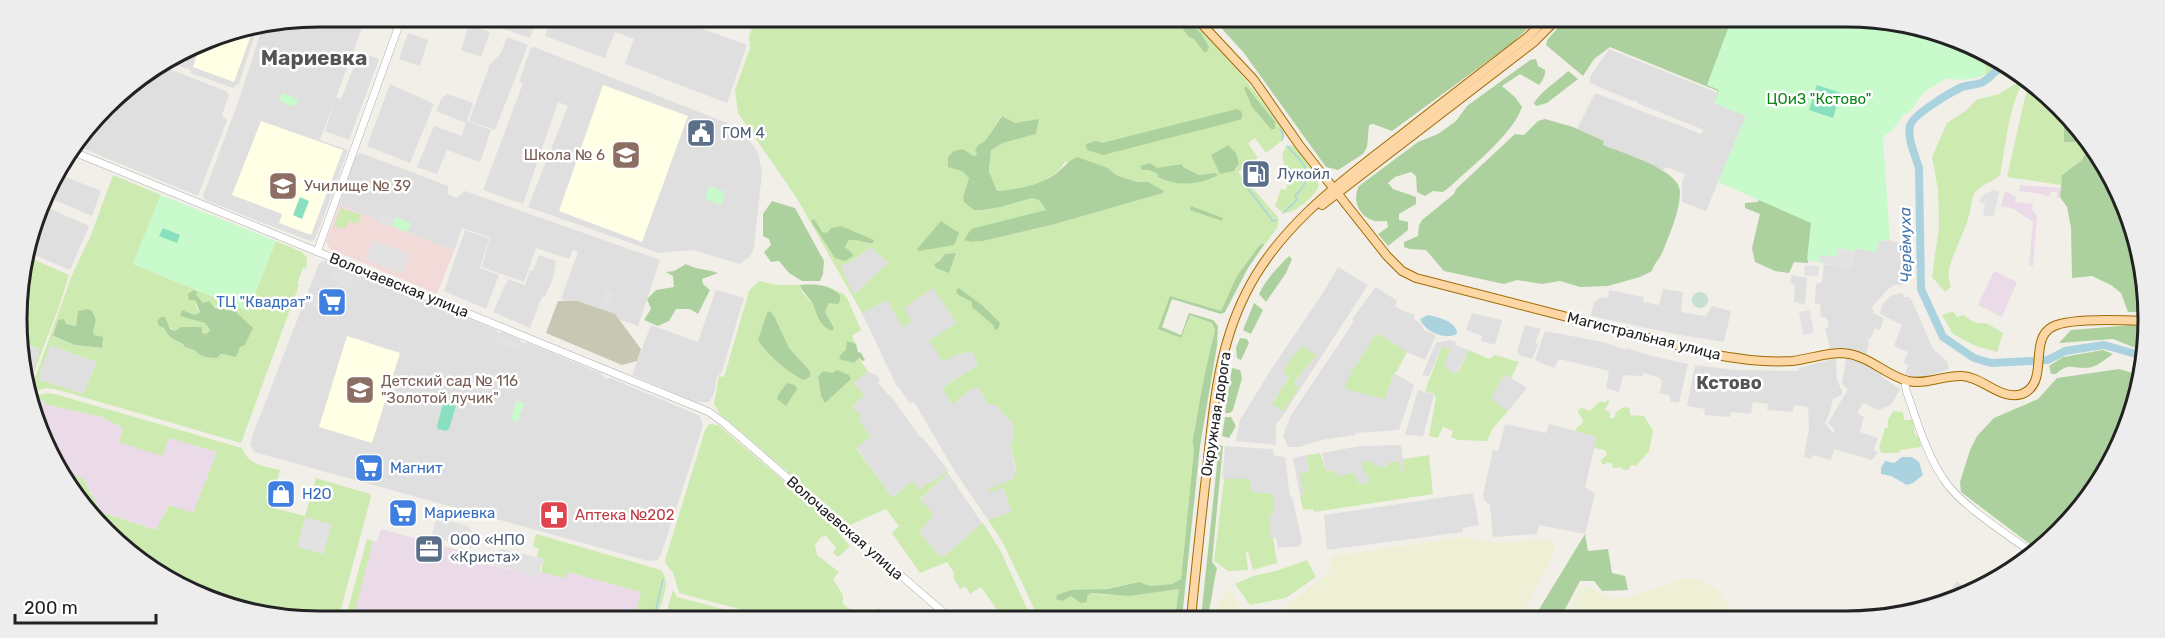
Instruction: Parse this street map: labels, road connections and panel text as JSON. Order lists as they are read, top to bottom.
{
  "streets": {
    "main road": ["Магистральная улица", "Окружная дорога"],
    "street": ["Волочаевская улица"]
  },
  "crossings": [
    ["Магистральная улица", "Окружная дорога"]
  ],
  "districts": ["Мариевка", "Кстово"],
  "water": ["Черёмуха"],
  "parks": ["ЦОиЗ \"Кстово\""],
  "places": {
    "public building": ["ГОМ 4"],
    "school or university": ["Школа № 6", "Училище № 39", "Детский сад № 116 \"Золотой лучик\""],
    "fuel station": ["Лукойл"],
    "supermarket": ["ТЦ \"Квадрат\"", "Магнит", "Мариевка"],
    "shop": ["H2O"],
    "pharmacy": ["Аптека №202"],
    "office": ["ООО «НПО «Криста»"]
  },
  "scale_bar": "200 m"
}
